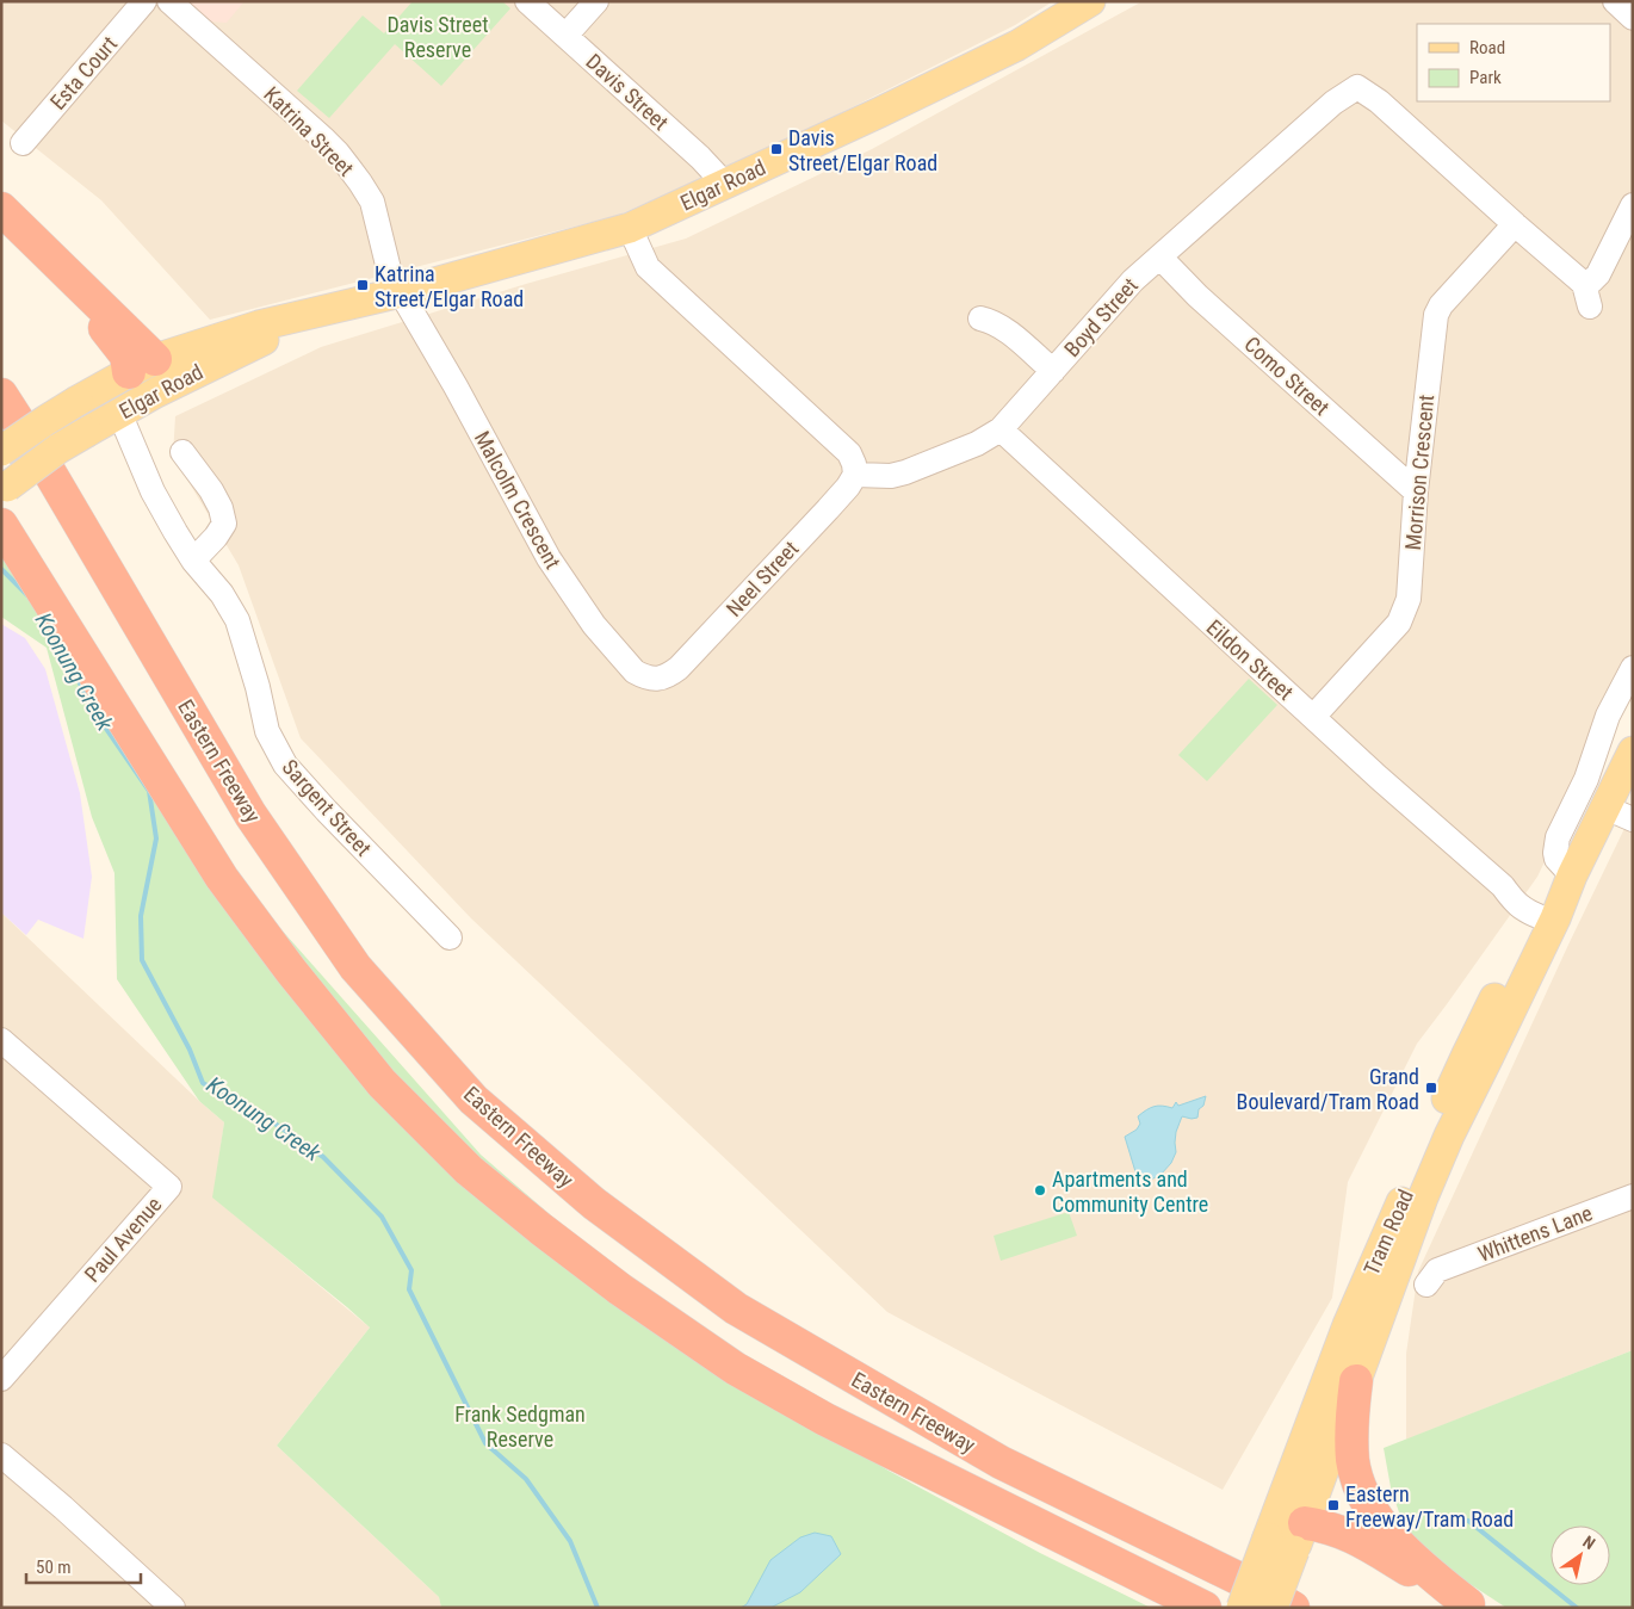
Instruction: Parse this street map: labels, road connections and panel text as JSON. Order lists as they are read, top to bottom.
{
  "streets": {
    "highway": ["Eastern Freeway"],
    "main road": ["Elgar Road", "Tram Road"],
    "street": [
      "Esta Court",
      "Davis Street",
      "Katrina Street",
      "Boyd Street",
      "Como Street",
      "Morrison Crescent",
      "Malcolm Crescent",
      "Neel Street",
      "Eildon Street",
      "Sargent Street",
      "Whittens Lane",
      "Paul Avenue"
    ]
  },
  "crossings": [
    ["Davis Street", "Elgar Road"],
    ["Katrina Street", "Elgar Road"],
    ["Katrina Street", "Malcolm Crescent"],
    ["Elgar Road", "Malcolm Crescent"],
    ["Elgar Road", "Sargent Street"],
    ["Boyd Street", "Como Street"],
    ["Boyd Street", "Morrison Crescent"],
    ["Boyd Street", "Neel Street"],
    ["Boyd Street", "Eildon Street"],
    ["Como Street", "Morrison Crescent"],
    ["Morrison Crescent", "Eildon Street"],
    ["Malcolm Crescent", "Neel Street"],
    ["Eildon Street", "Tram Road"]
  ],
  "water": ["Koonung Creek"],
  "parks": ["Davis Street Reserve", "Frank Sedgman Reserve"],
  "places": {
    "transit": [
      "Davis Street/Elgar Road",
      "Katrina Street/Elgar Road",
      "Grand Boulevard/Tram Road",
      "Eastern Freeway/Tram Road"
    ],
    "other": ["Apartments and Community Centre"]
  },
  "legend": ["Road", "Park"],
  "scale_bar": "50 m",
  "north": "top right"
}
